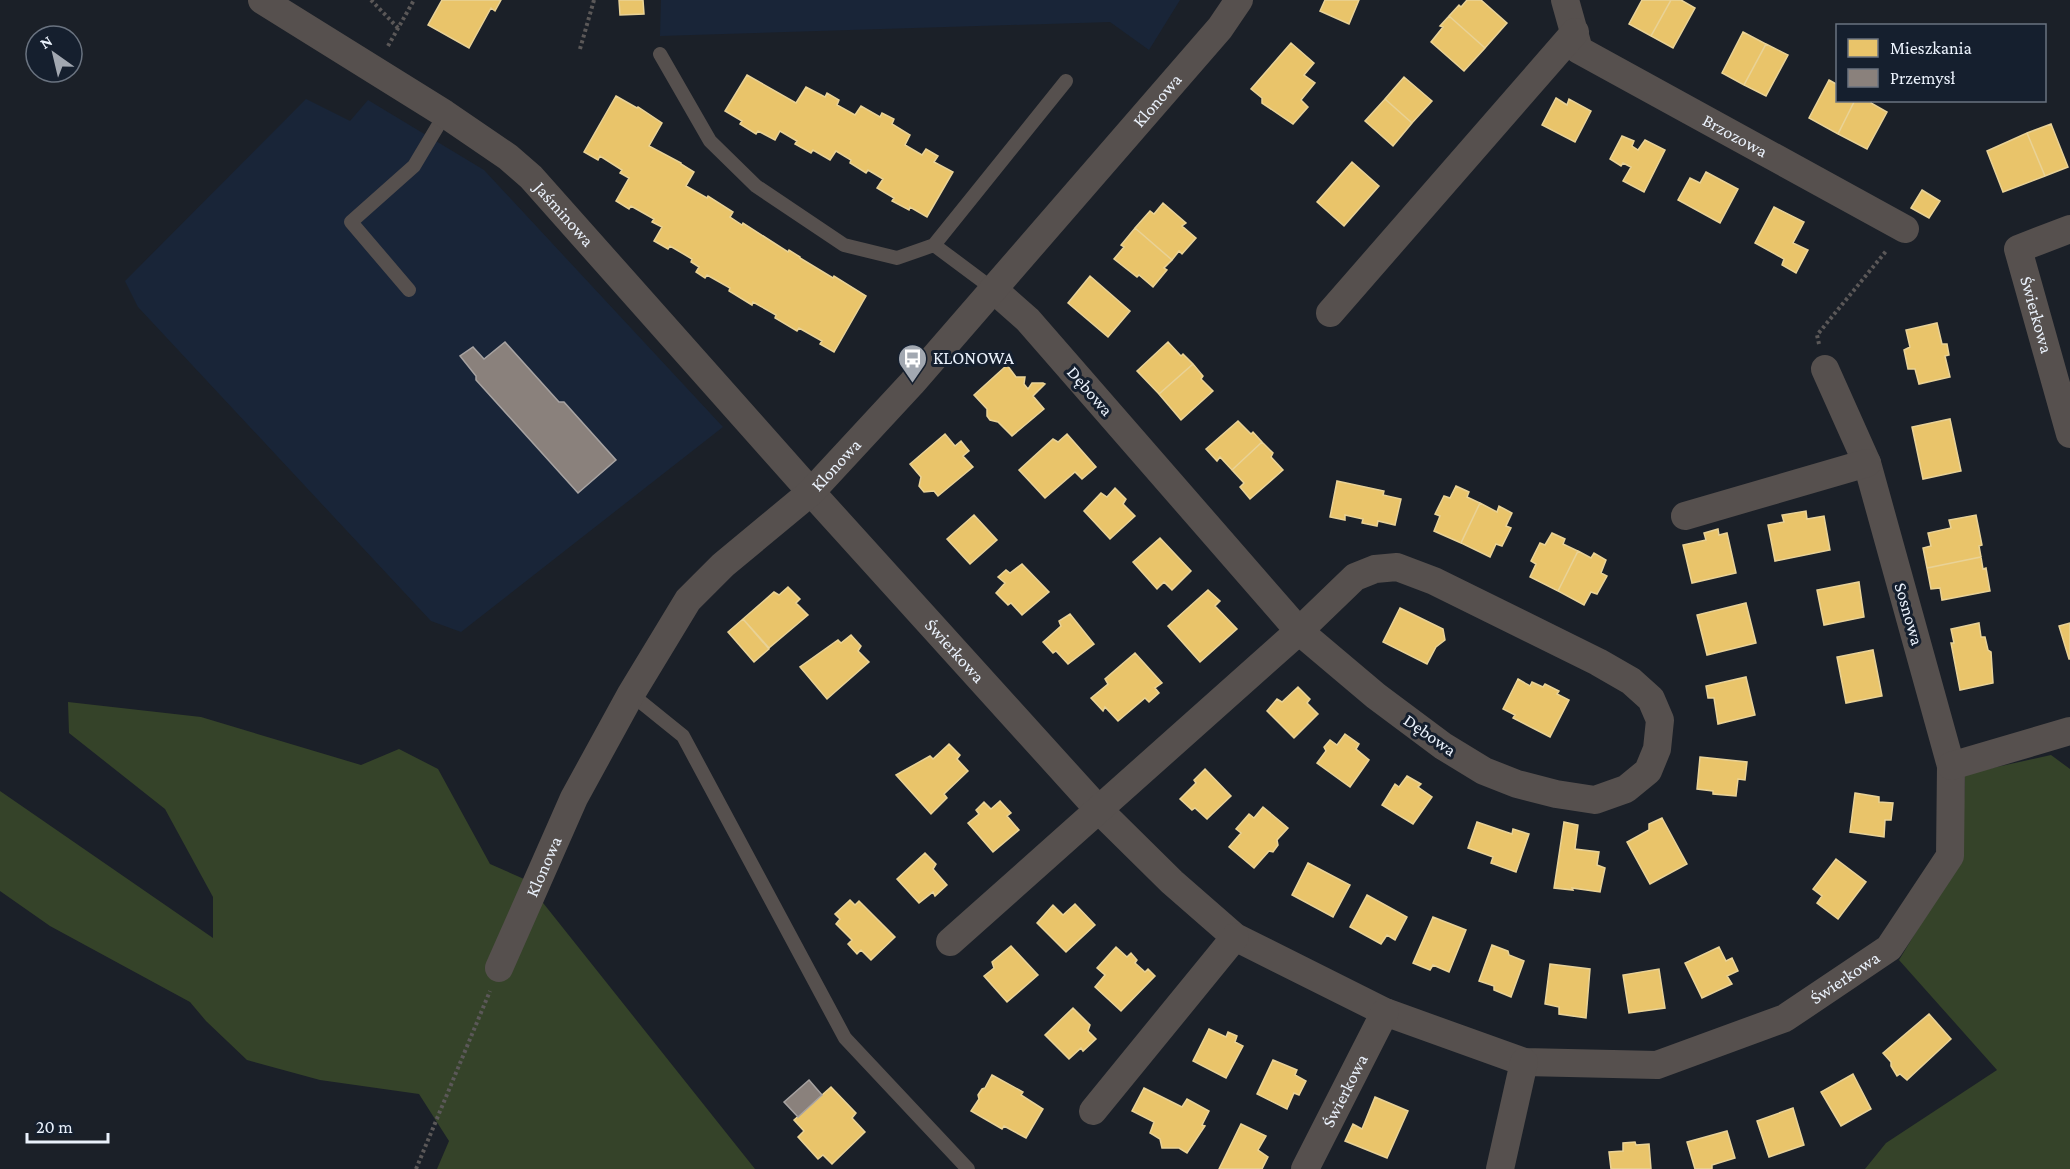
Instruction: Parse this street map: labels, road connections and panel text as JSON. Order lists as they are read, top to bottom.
{
  "streets": {
    "street": [
      "Klonowa",
      "Brzozowa",
      "Jaśminowa",
      "Świerkowa",
      "Dębowa",
      "Sosnowa"
    ]
  },
  "crossings": [
    ["Klonowa", "Jaśminowa"],
    ["Klonowa", "Świerkowa"],
    ["Klonowa", "Dębowa"],
    ["Jaśminowa", "Świerkowa"],
    ["Świerkowa", "Sosnowa"]
  ],
  "places": {
    "bus stop": ["KLONOWA"]
  },
  "legend": ["Mieszkania", "Przemysł"],
  "scale_bar": "20 m",
  "north": "top left"
}
